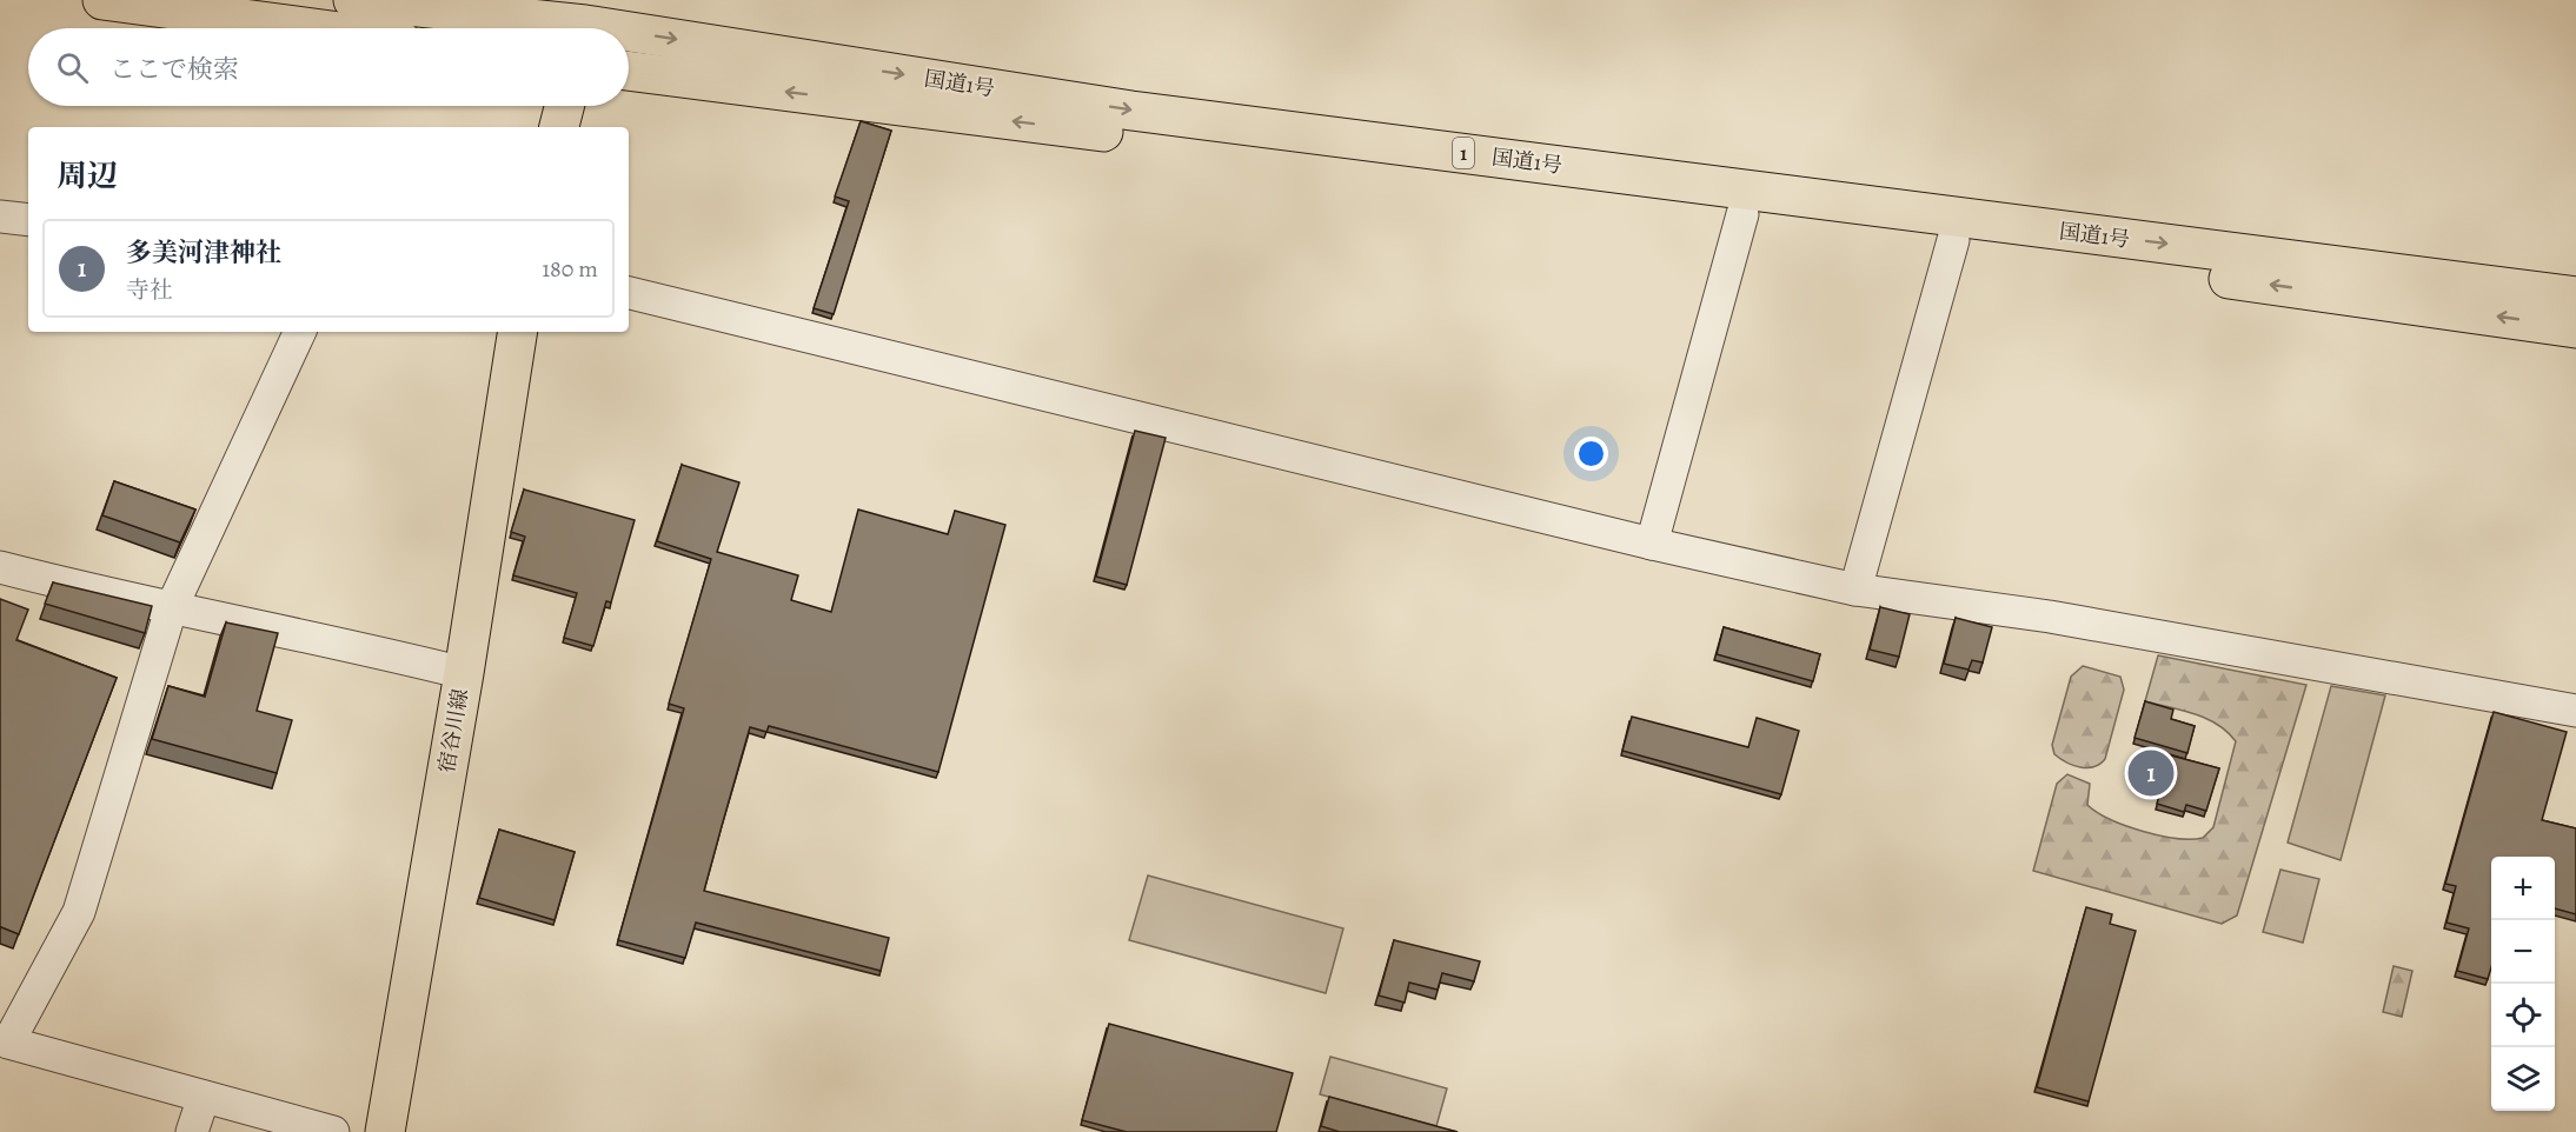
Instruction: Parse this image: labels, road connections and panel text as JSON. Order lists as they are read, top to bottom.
{
  "streets": {
    "main road": ["国道1号", "1", "宿谷川線"]
  },
  "page": {
    "search": "ここで検索",
    "heading": "周辺",
    "list": [
      {
        "mark": "1",
        "name": "多美河津神社",
        "note": "寺社",
        "value": "180 m"
      }
    ],
    "pins": "1",
    "map_buttons": ["+", "−"]
  }
}
